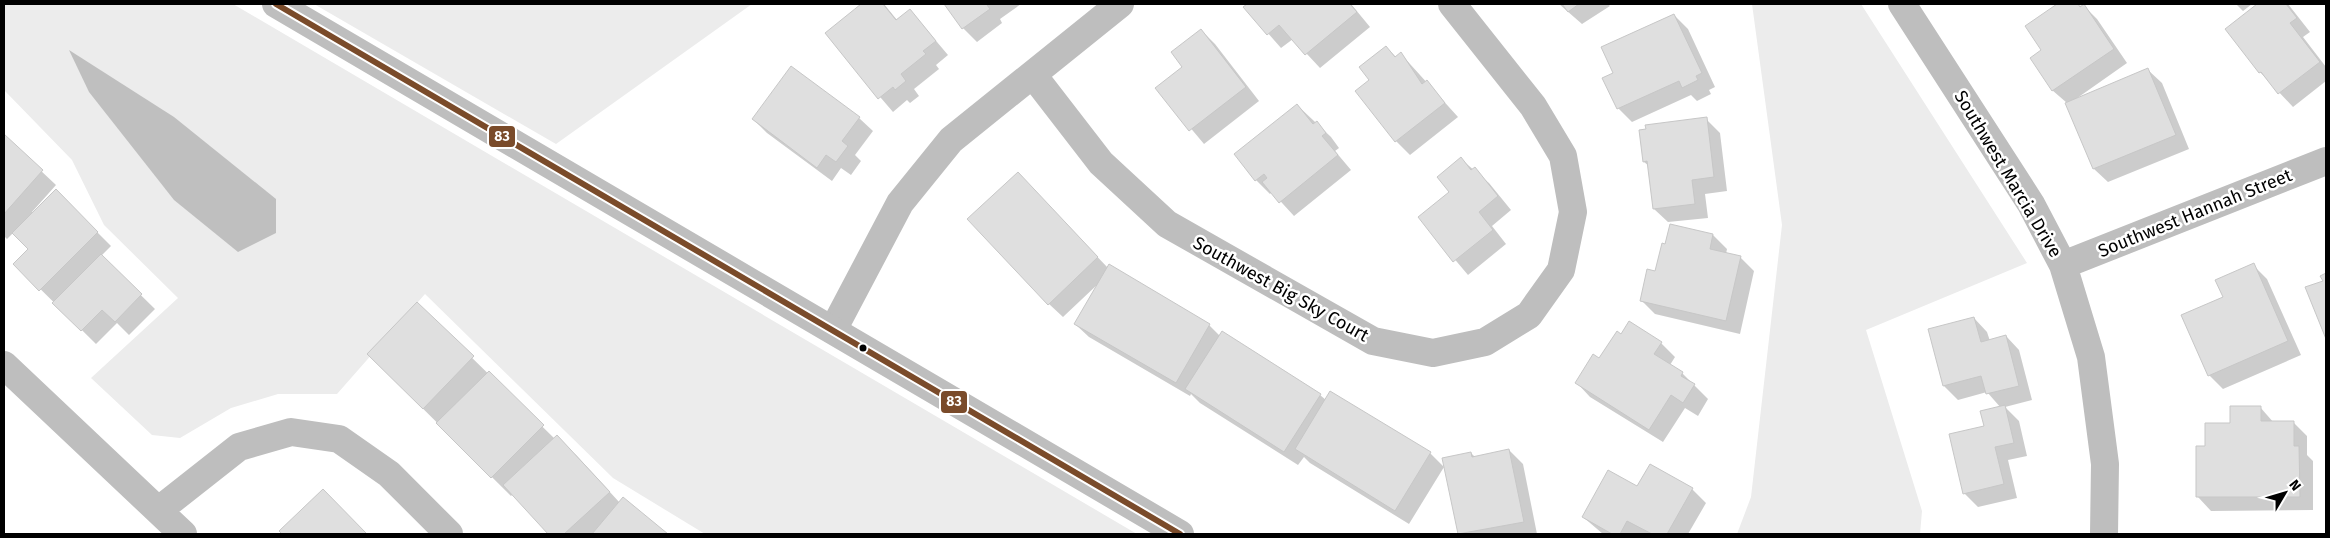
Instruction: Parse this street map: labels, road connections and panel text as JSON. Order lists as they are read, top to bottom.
{
  "streets": {
    "street": ["Southwest Marcia Drive", "Southwest Hannah Street", "Southwest Big Sky Court"]
  },
  "crossings": [
    ["Southwest Marcia Drive", "Southwest Hannah Street"]
  ],
  "lines": ["transit line 83"],
  "north": "top right"
}
